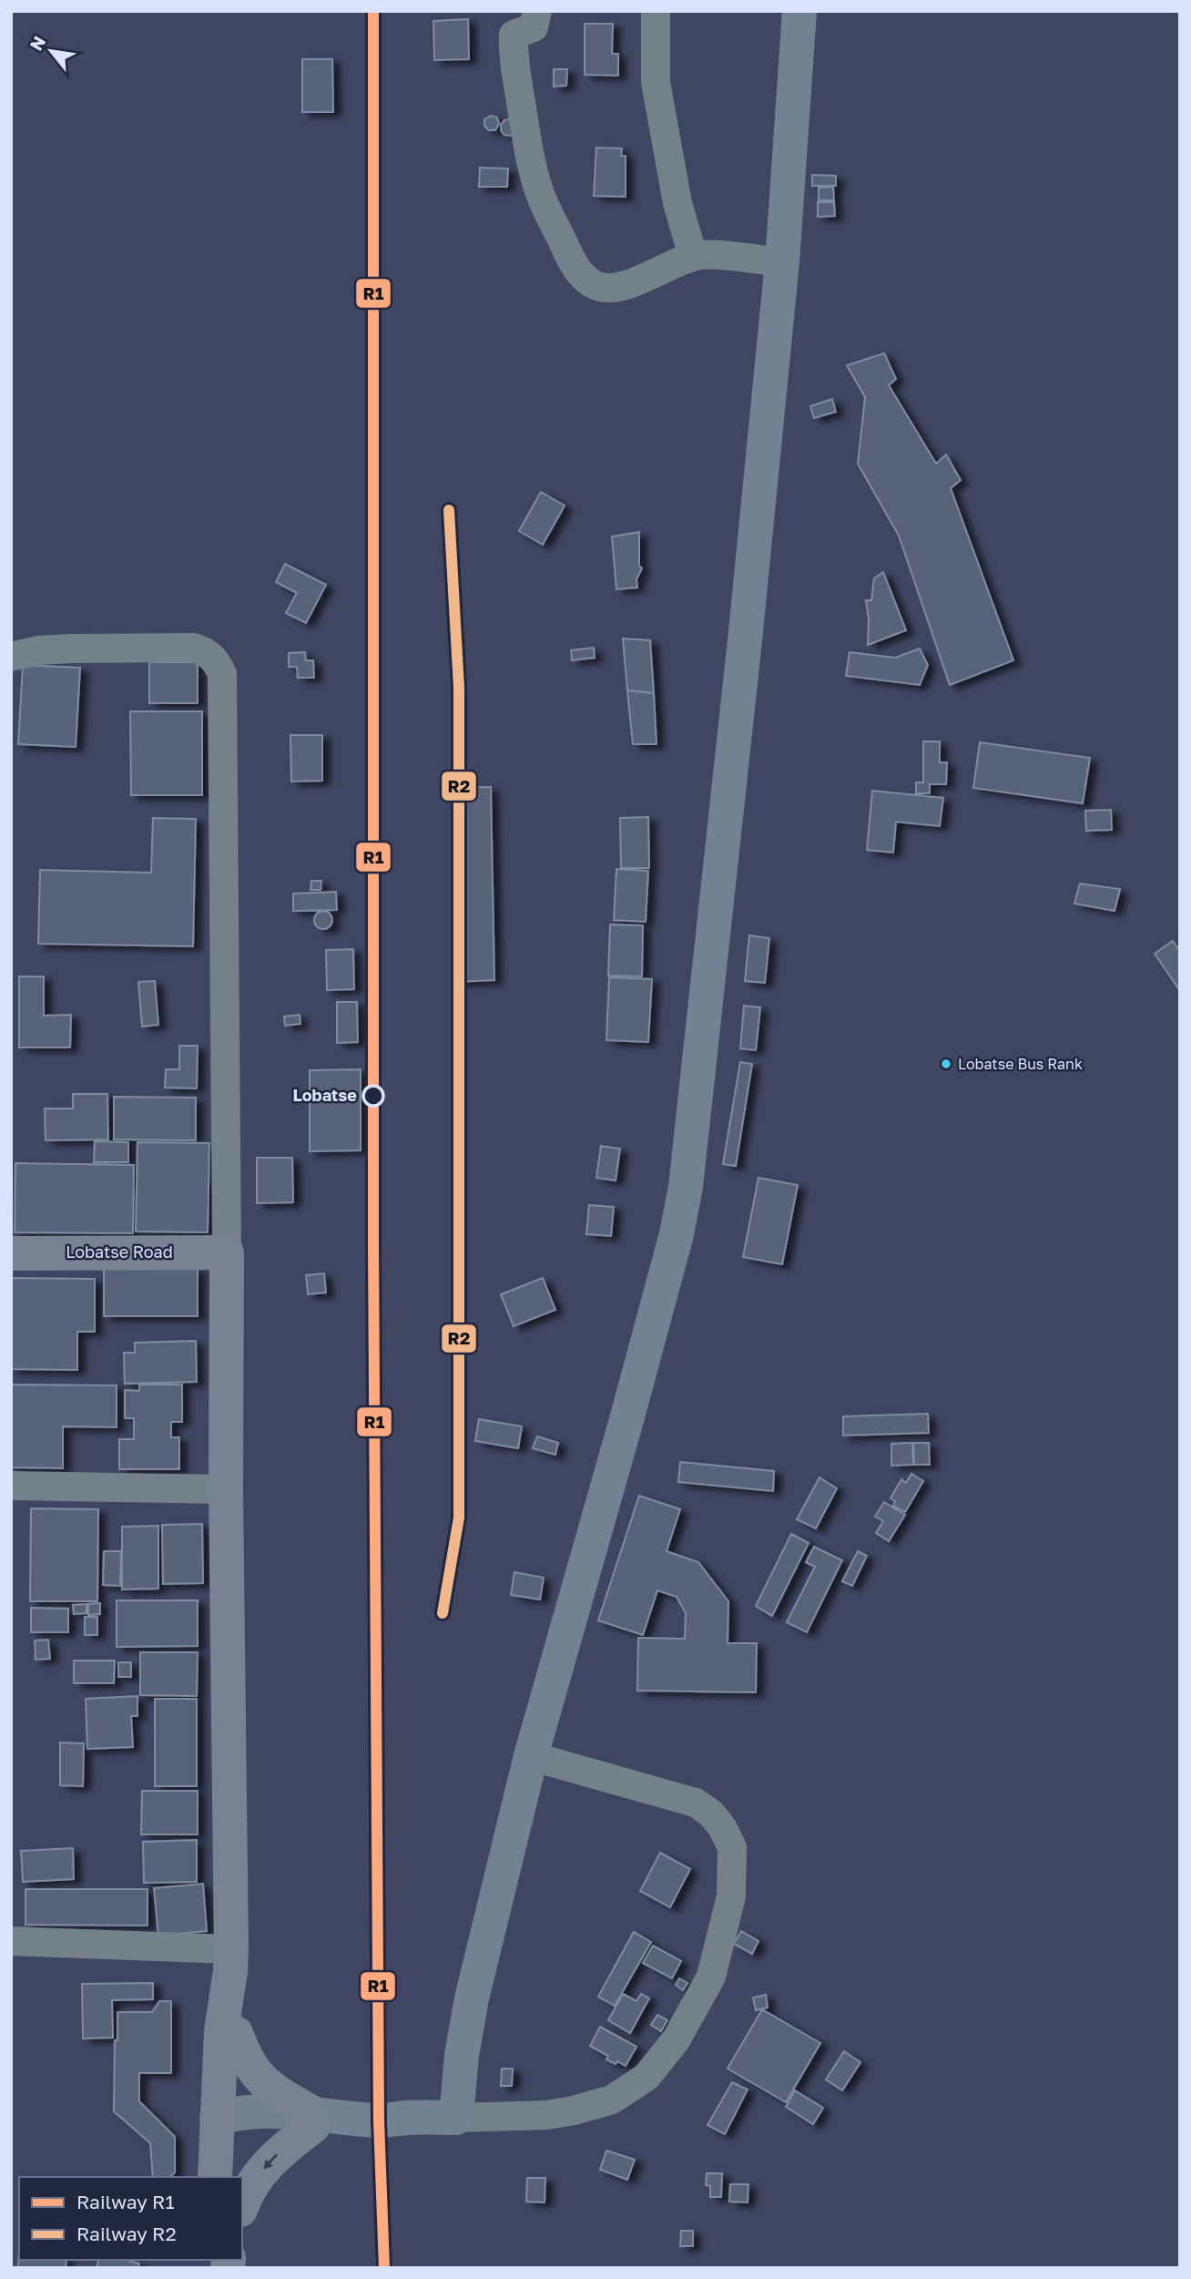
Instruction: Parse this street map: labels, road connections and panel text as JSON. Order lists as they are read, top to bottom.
{
  "streets": {
    "highway": ["Lobatse Road"]
  },
  "places": ["Lobatse Bus Rank", "Lobatse"],
  "lines": ["rail line R1", "rail line R2"],
  "legend": ["Railway R1", "Railway R2"],
  "north": "top left"
}
